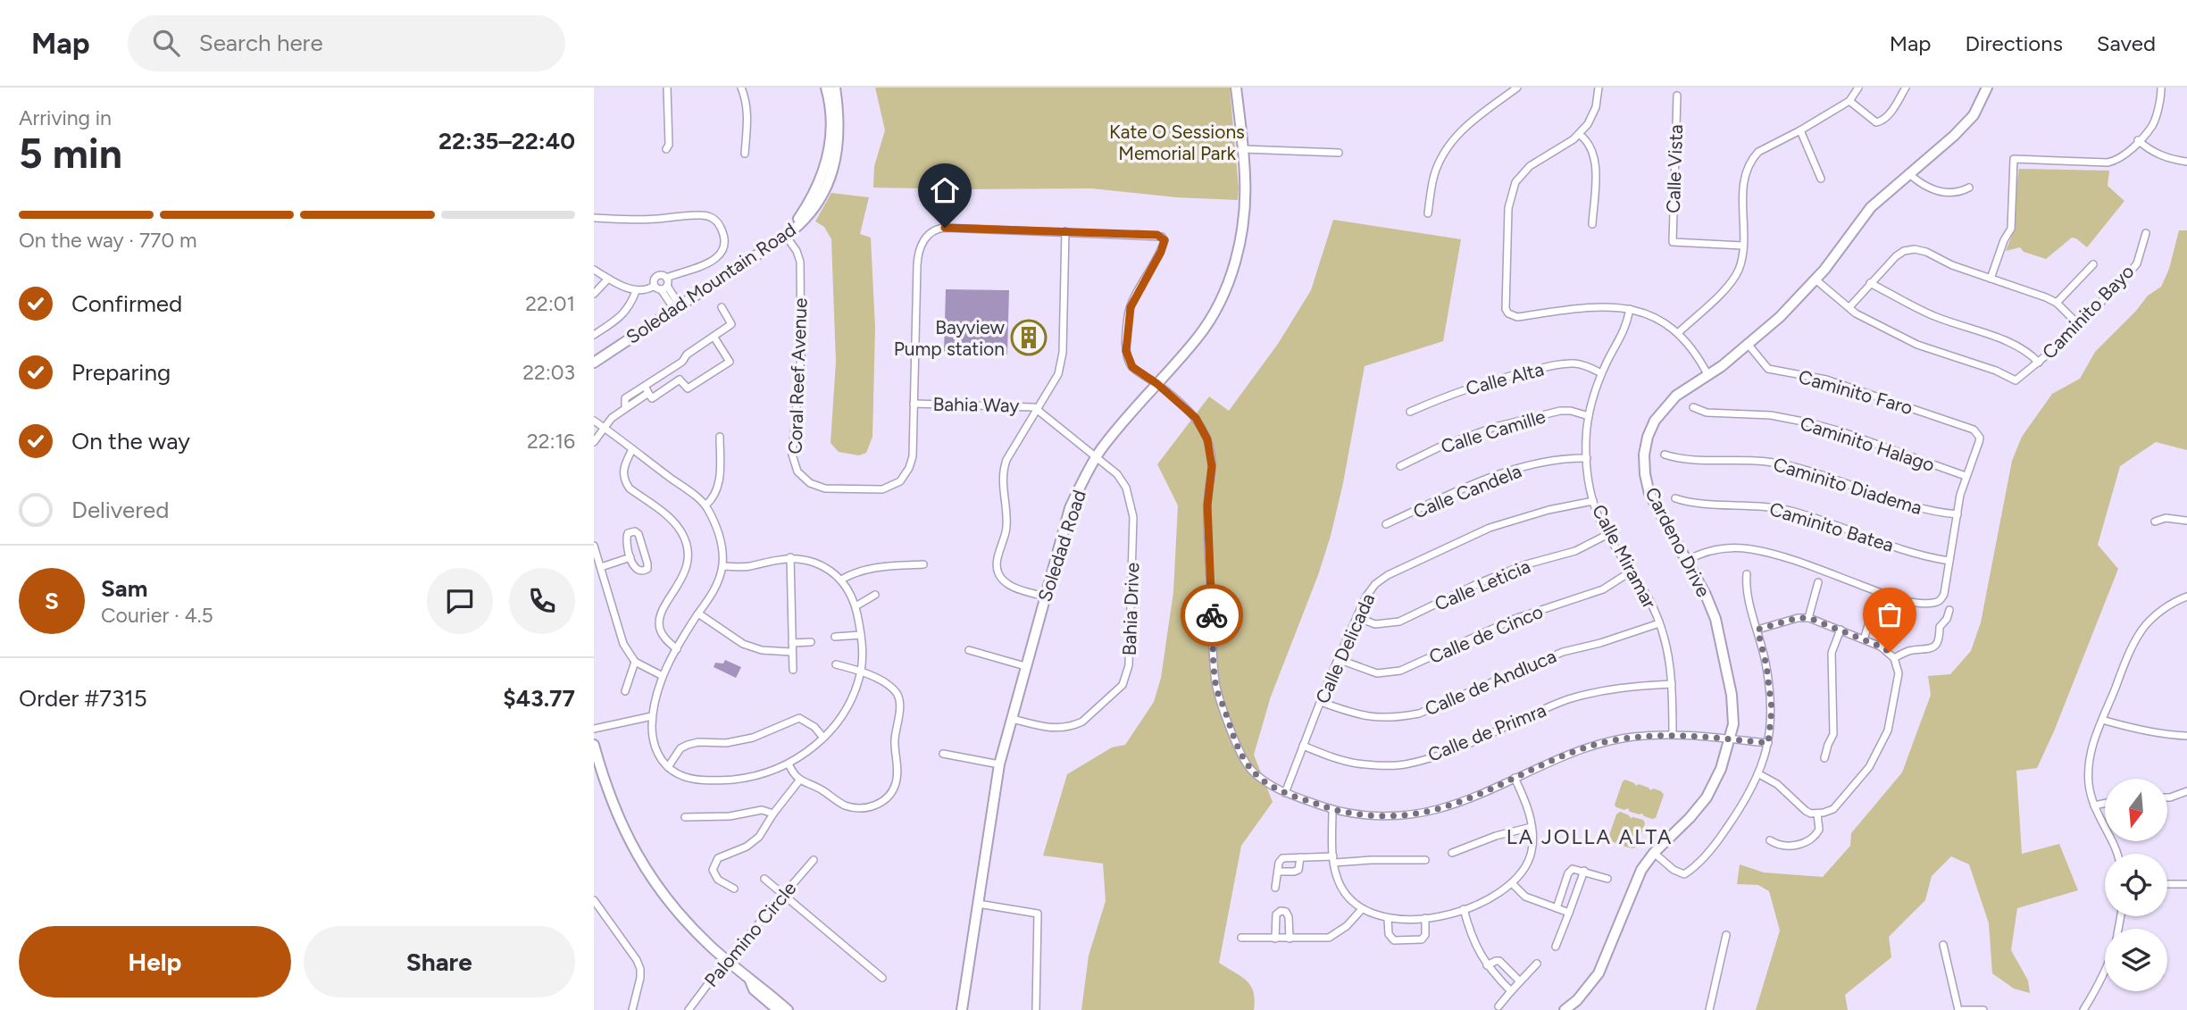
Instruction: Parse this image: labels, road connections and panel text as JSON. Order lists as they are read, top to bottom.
{
  "streets": {
    "street": [
      "Calle Vista",
      "Soledad Mountain Road",
      "Caminito Bayo",
      "Coral Reef Avenue",
      "Calle Alta",
      "Caminito Faro",
      "Bahia Way",
      "Calle Camille",
      "Caminito Halago",
      "Caminito Diadema",
      "Calle Candela",
      "Caminito Batea",
      "Cardeno Drive",
      "Soledad Road",
      "Calle Miramar",
      "Calle Leticia",
      "Bahia Drive",
      "Calle de Cinco",
      "Calle Delicada",
      "Calle de Andluca",
      "Calle de Primra",
      "Palomino Circle"
    ]
  },
  "crossings": [
    ["Soledad Mountain Road", "Coral Reef Avenue"],
    ["Coral Reef Avenue", "Bahia Way"],
    ["Calle Alta", "Calle Miramar"],
    ["Caminito Faro", "Caminito Halago"],
    ["Caminito Faro", "Cardeno Drive"],
    ["Bahia Way", "Soledad Road"],
    ["Bahia Way", "Bahia Drive"],
    ["Calle Camille", "Calle Miramar"],
    ["Calle Candela", "Calle Miramar"],
    ["Soledad Road", "Bahia Drive"],
    ["Calle Miramar", "Calle Leticia"],
    ["Calle Miramar", "Calle de Cinco"],
    ["Calle Miramar", "Calle Delicada"],
    ["Calle Miramar", "Calle de Andluca"],
    ["Calle Miramar", "Calle de Primra"],
    ["Calle Leticia", "Calle Delicada"],
    ["Calle de Cinco", "Calle Delicada"],
    ["Calle Delicada", "Calle de Andluca"],
    ["Calle Delicada", "Calle de Primra"]
  ],
  "districts": ["LA JOLLA ALTA"],
  "parks": ["Kate O Sessions Memorial Park"],
  "places": {
    "building": ["Bayview Pump station"]
  },
  "north": "bottom",
  "page": {
    "header": "Map",
    "search": "Search here",
    "nav": ["Map", "Directions", "Saved"],
    "heading": ["5 min", "Arriving in", "22:35–22:40"],
    "panel": [
      "Sam",
      "Courier · 4.5",
      "Order #7315",
      "$43.77"
    ],
    "bar": "On the way · 770 m",
    "list": [
      ["Confirmed", "22:01"],
      ["Preparing", "22:03"],
      ["On the way", "22:16"],
      "Delivered"
    ],
    "round": "S",
    "buttons": ["Help", "Share"]
  }
}
